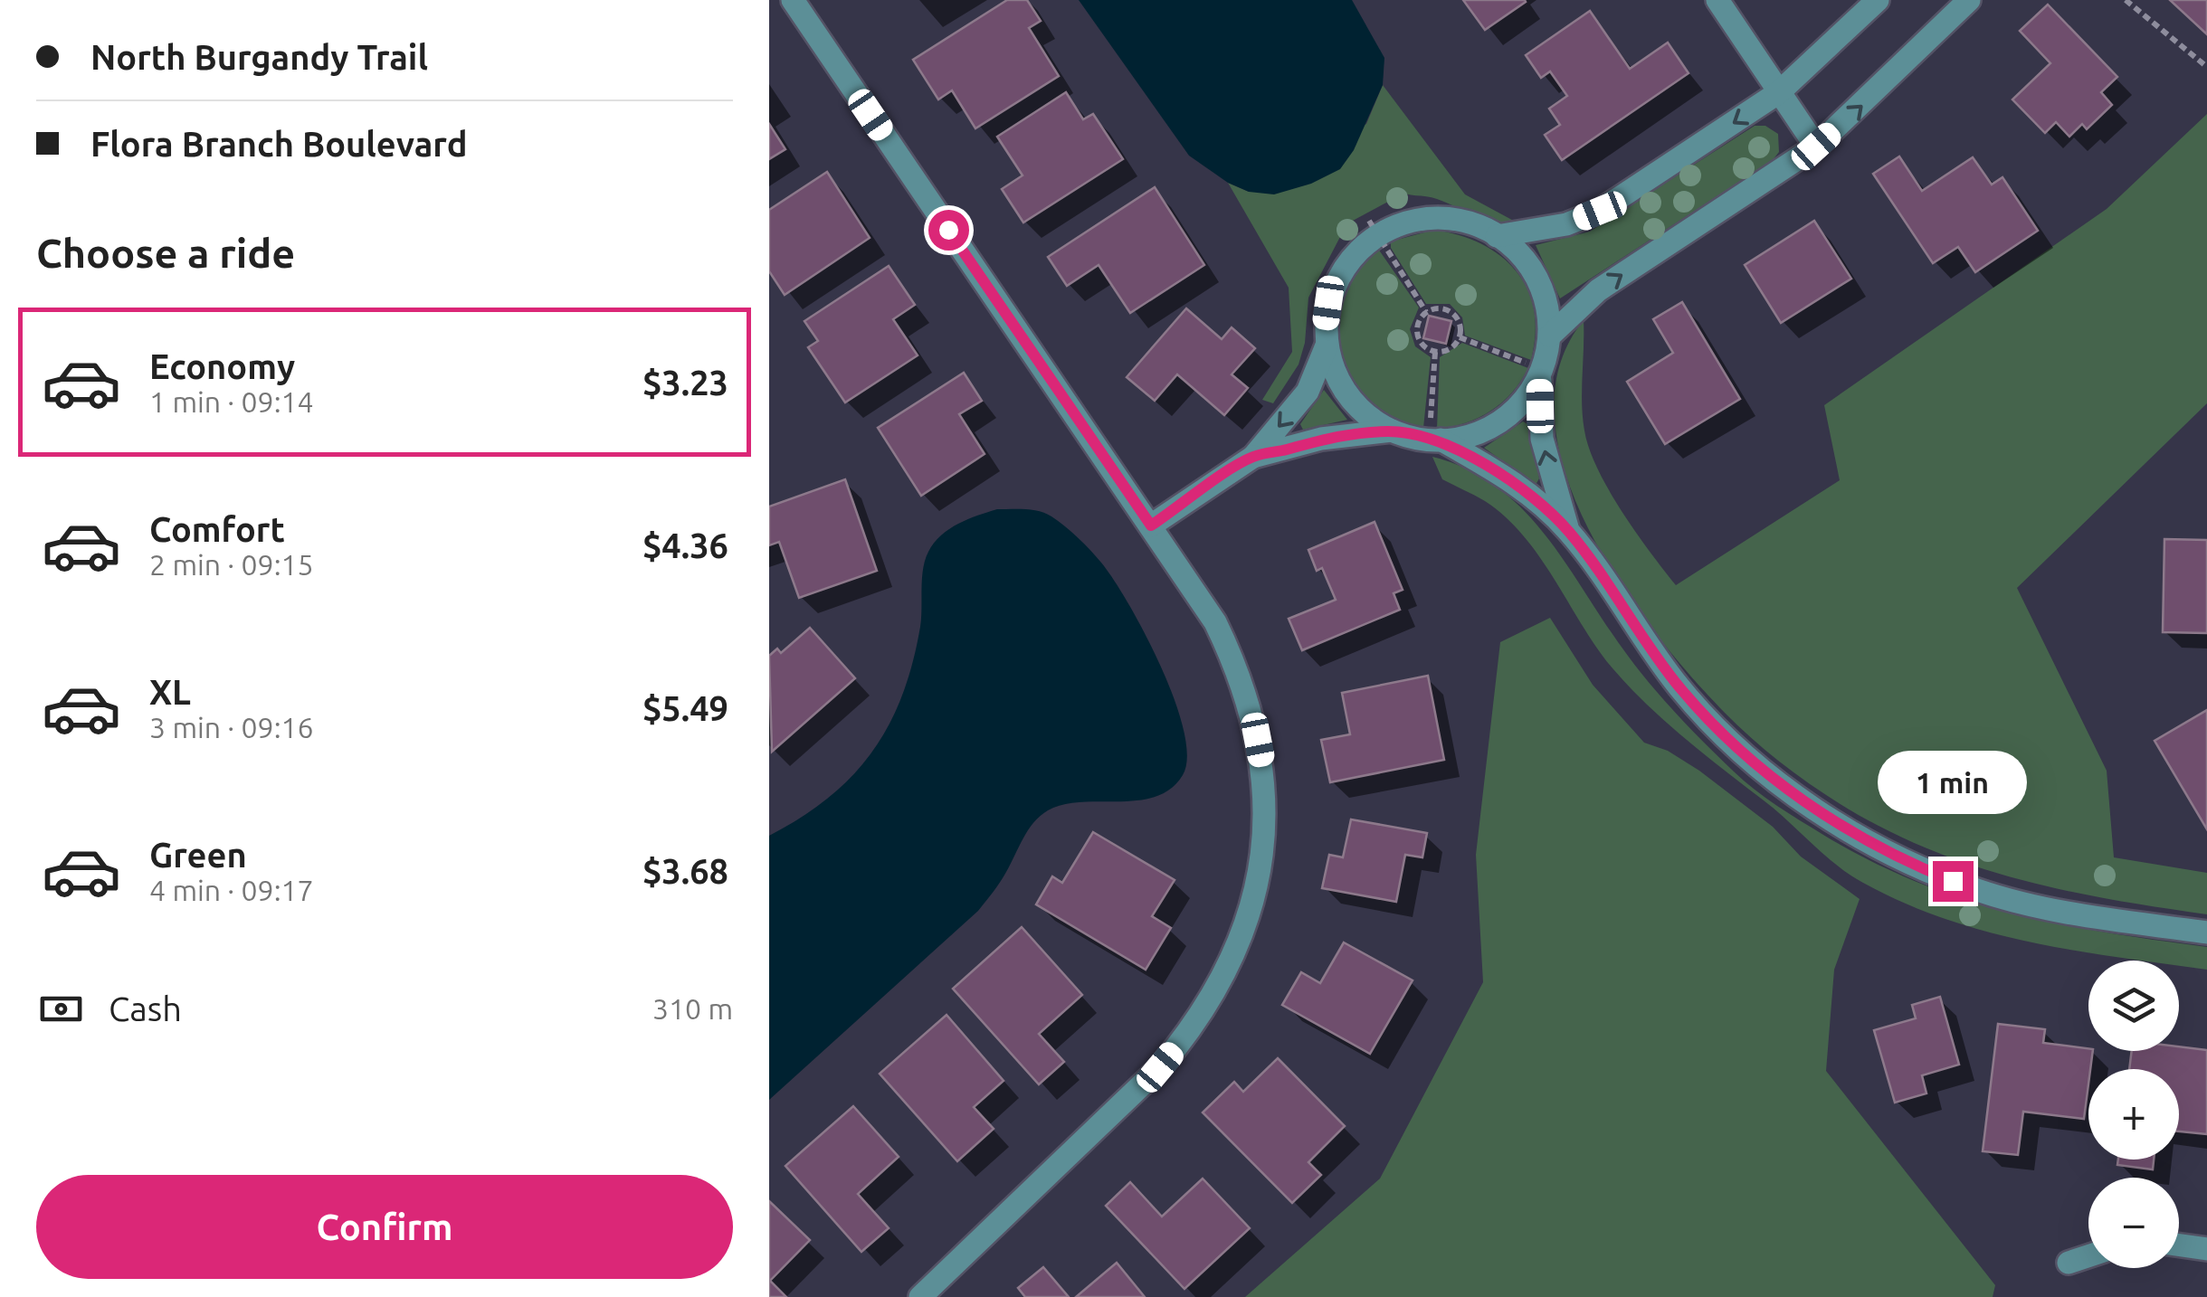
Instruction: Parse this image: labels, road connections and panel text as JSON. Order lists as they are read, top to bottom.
{
  "page": {
    "banner": ["North Burgandy Trail", "Flora Branch Boulevard"],
    "heading": "Choose a ride",
    "list": [
      {
        "name": "Economy",
        "note": "1 min · 09:14",
        "value": "$3.23"
      },
      {
        "name": "Comfort",
        "note": "2 min · 09:15",
        "value": "$4.36"
      },
      {
        "name": "XL",
        "note": "3 min · 09:16",
        "value": "$5.49"
      },
      {
        "name": "Green",
        "note": "4 min · 09:17",
        "value": "$3.68"
      }
    ],
    "bubble": "1 min",
    "pay": ["Cash", "310 m"],
    "map_buttons": ["+", "−"],
    "buttons": "Confirm"
  }
}
